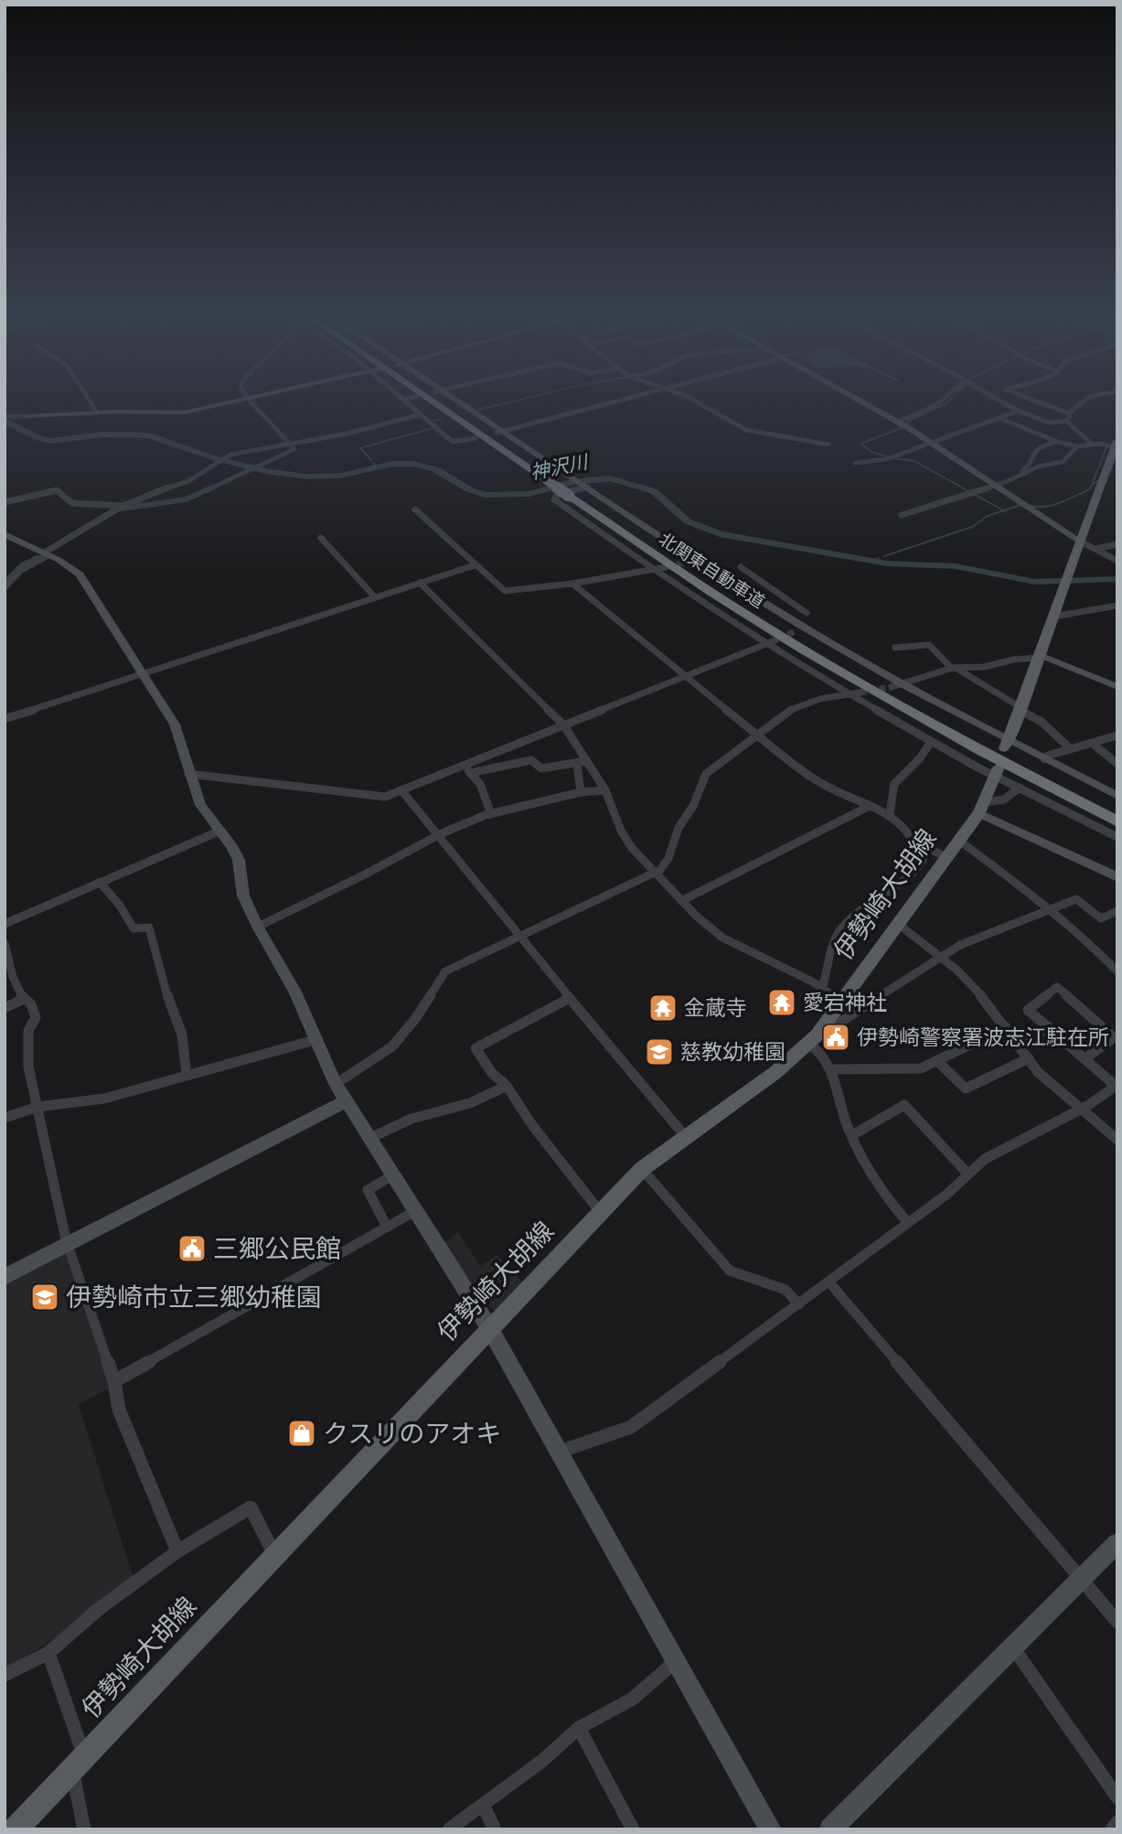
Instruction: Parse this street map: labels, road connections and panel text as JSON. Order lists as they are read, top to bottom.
{
  "streets": {
    "highway": ["北関東自動車道"],
    "main road": ["伊勢崎大胡線"]
  },
  "water": ["神沢川"],
  "places": {
    "temple": ["愛宕神社", "金蔵寺"],
    "public building": ["伊勢崎警察署波志江駐在所", "三郷公民館"],
    "school or university": ["慈教幼稚園", "伊勢崎市立三郷幼稚園"],
    "shop": ["クスリのアオキ"]
  }
}
